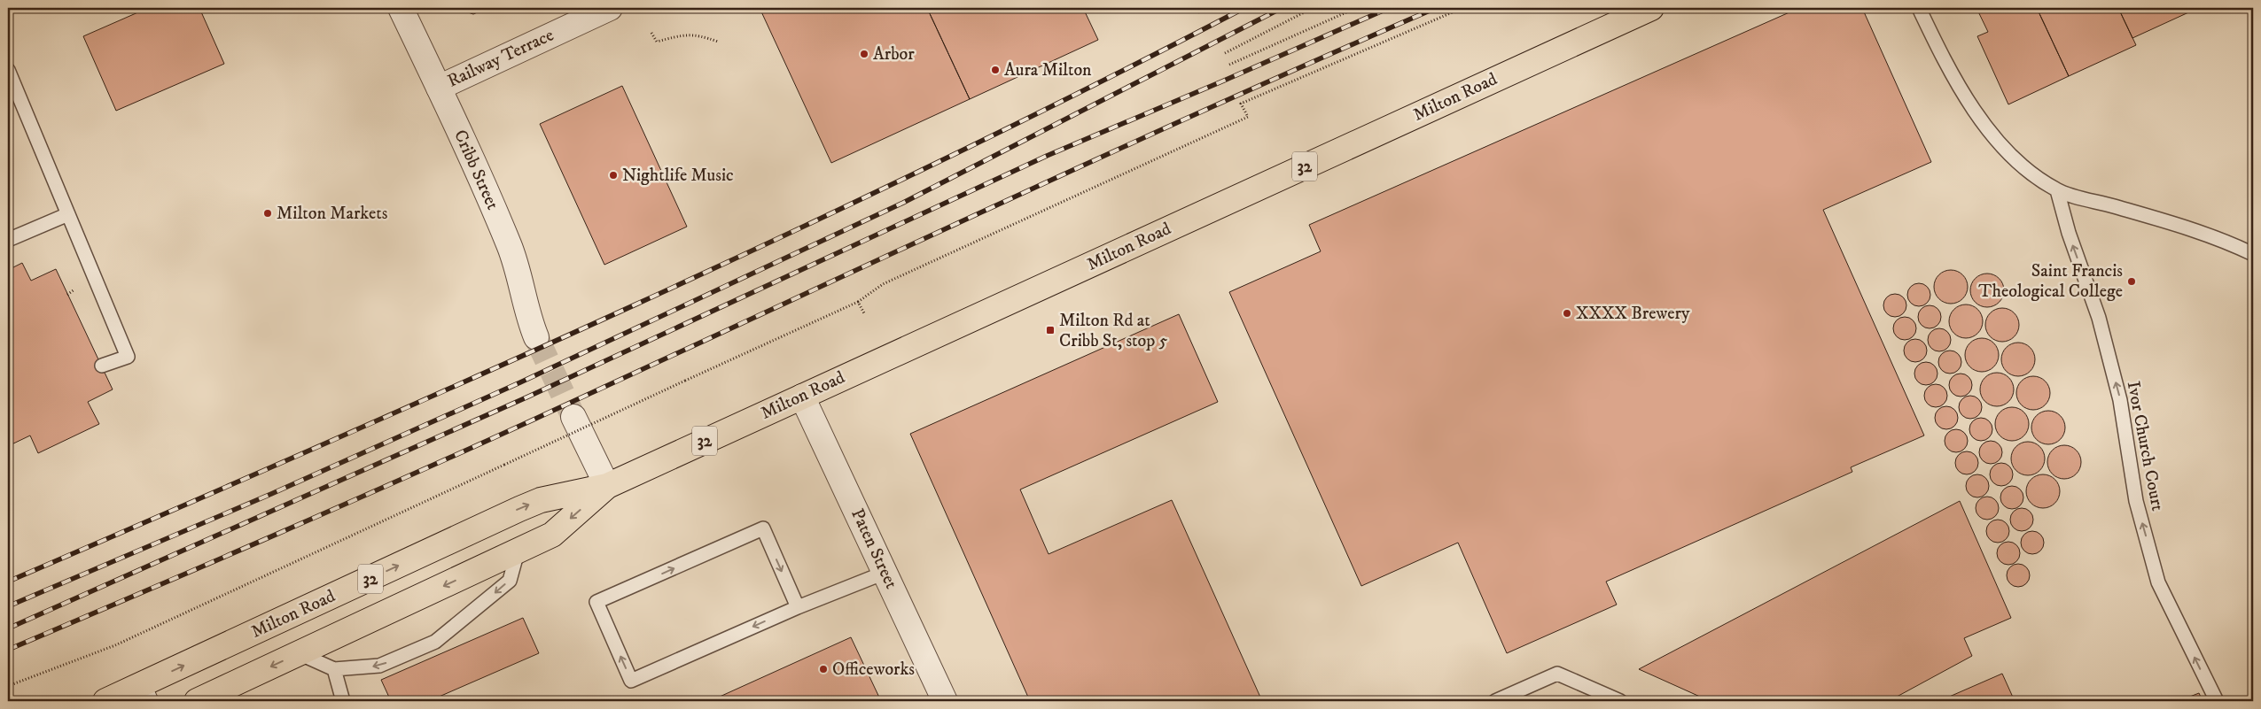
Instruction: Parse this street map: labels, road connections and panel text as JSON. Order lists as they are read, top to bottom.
{
  "streets": {
    "main road": ["Milton Road", "32"],
    "street": ["Railway Terrace", "Cribb Street", "Paten Street"],
    "lane": ["Ivor Church Court"]
  },
  "crossings": [
    ["Railway Terrace", "Cribb Street"],
    ["Milton Road", "Paten Street"]
  ],
  "one_way": ["Ivor Church Court"],
  "places": {
    "other": [
      "Arbor",
      "Aura Milton",
      "Nightlife Music",
      "Milton Markets",
      "Saint Francis Theological College",
      "XXXX Brewery",
      "Officeworks"
    ],
    "transit": ["Milton Rd at Cribb St, stop 5"]
  }
}
